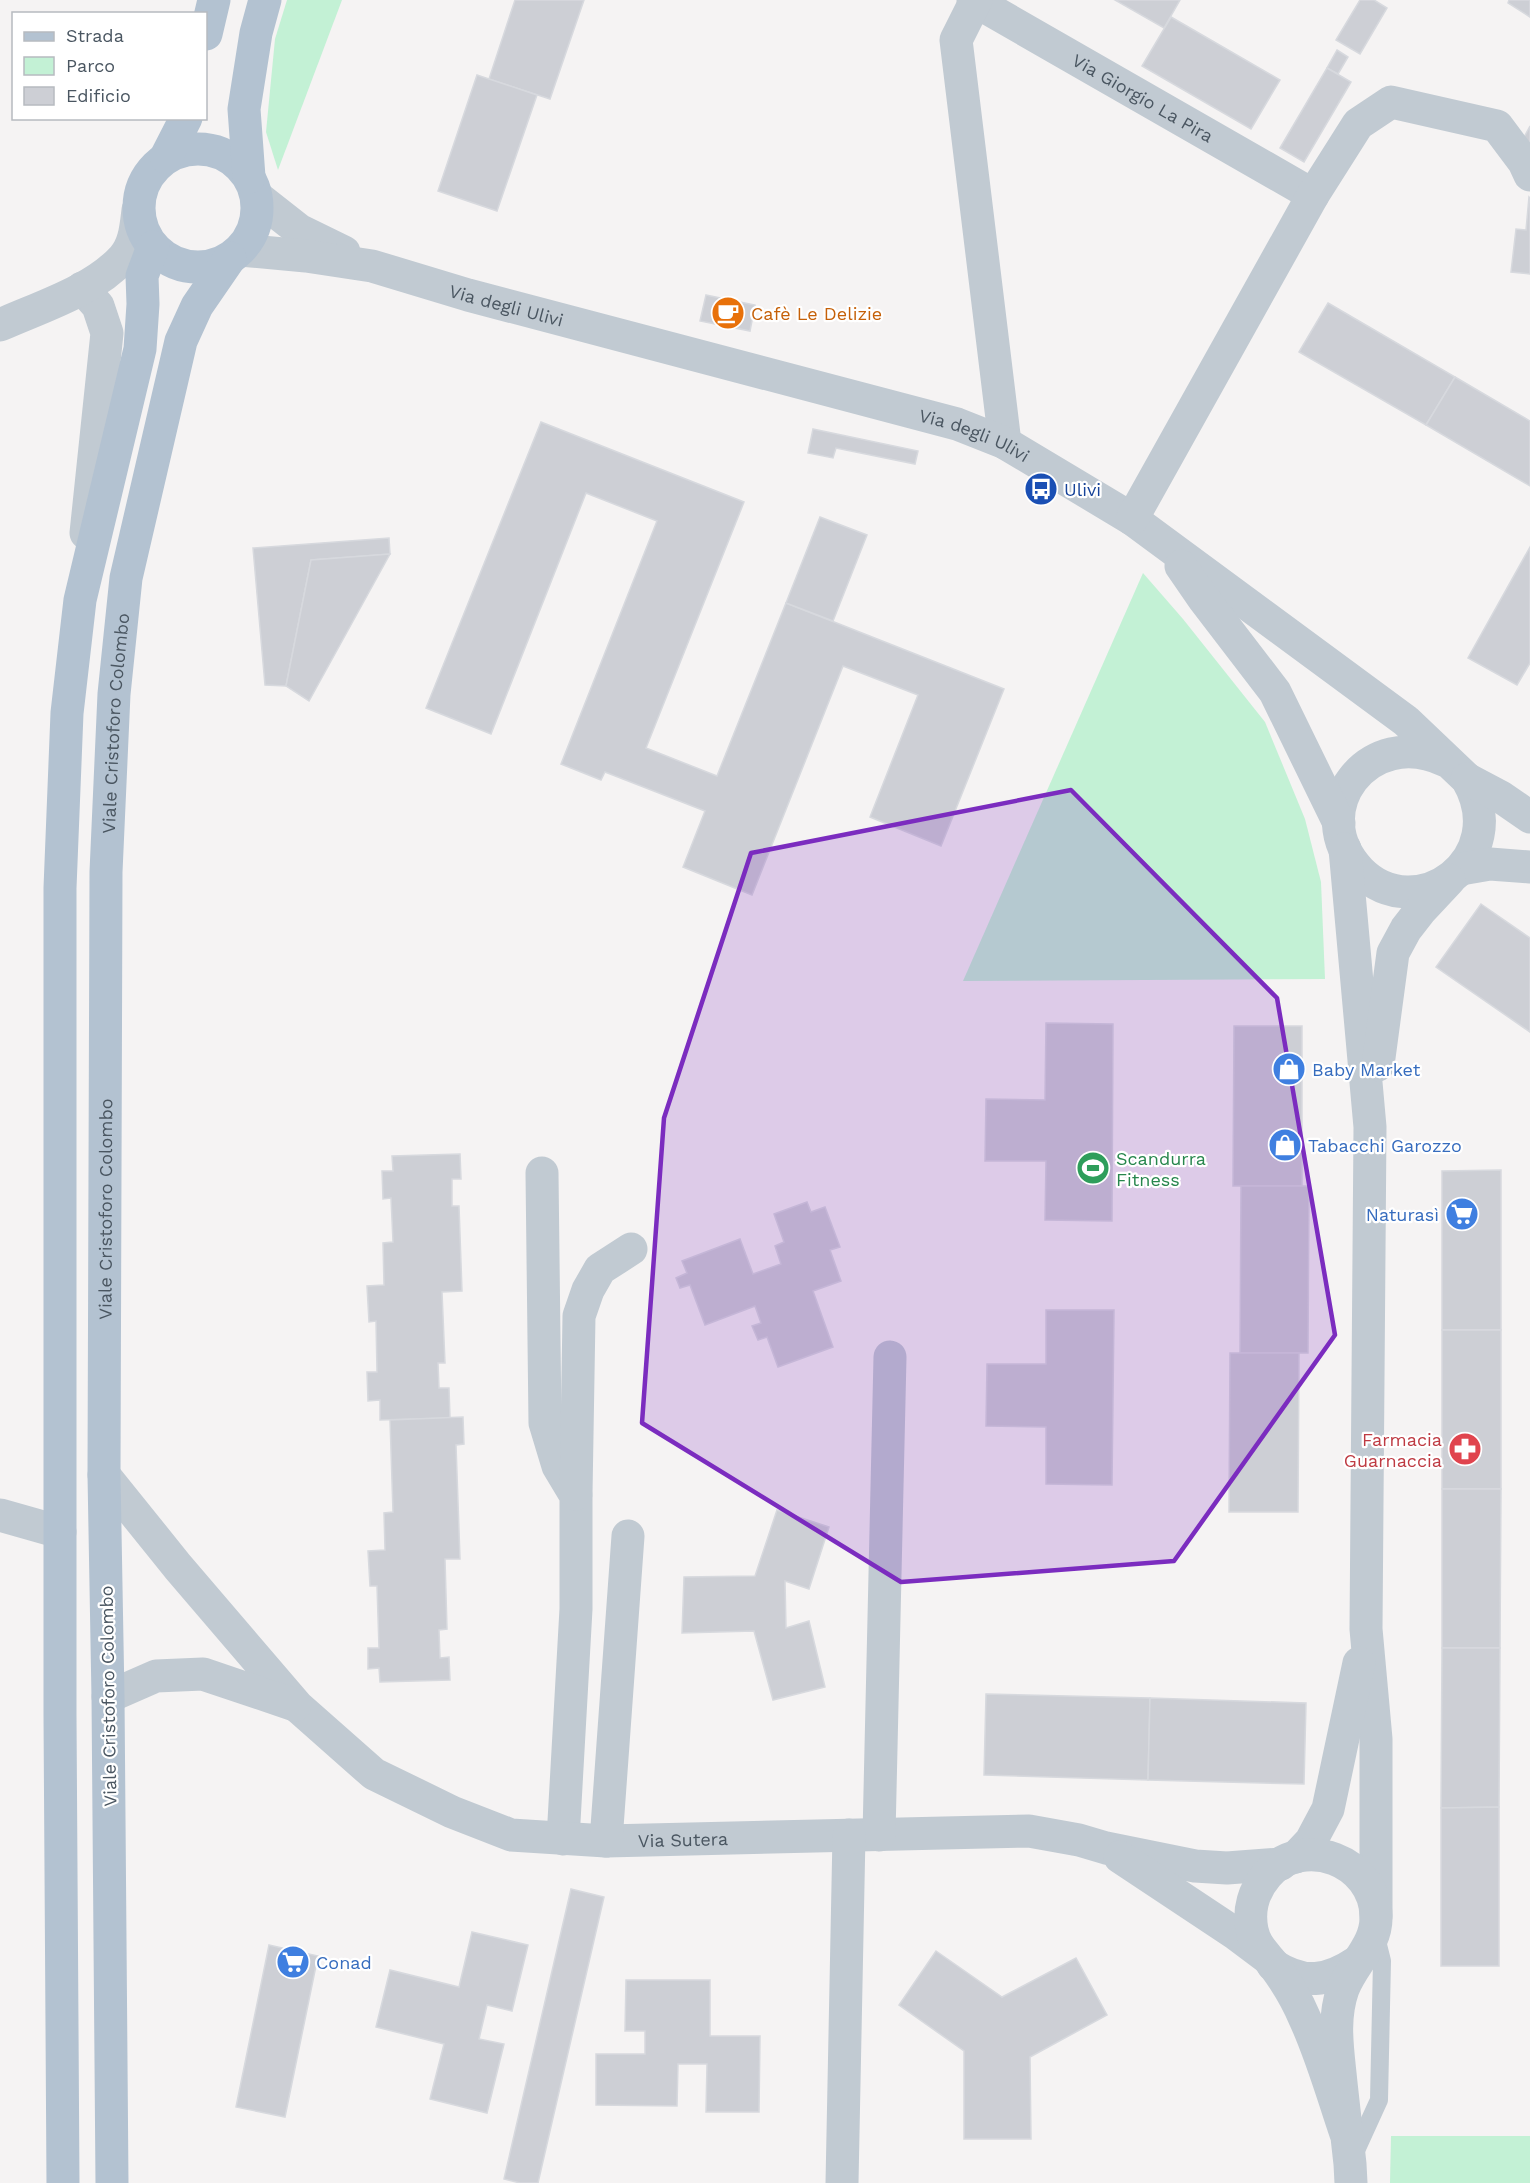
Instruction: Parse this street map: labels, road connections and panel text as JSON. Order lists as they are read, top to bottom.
{
  "streets": {
    "main road": ["Viale Cristoforo Colombo"],
    "street": ["Via Giorgio La Pira", "Via degli Ulivi", "Via Sutera"]
  },
  "places": {
    "cafe": ["Cafè Le Delizie"],
    "bus stop": ["Ulivi"],
    "shop": ["Baby Market", "Tabacchi Garozzo"],
    "sports": ["Scandurra Fitness"],
    "supermarket": ["Naturasì", "Conad"],
    "pharmacy": ["Farmacia Guarnaccia"]
  },
  "legend": ["Strada", "Parco", "Edificio"]
}
